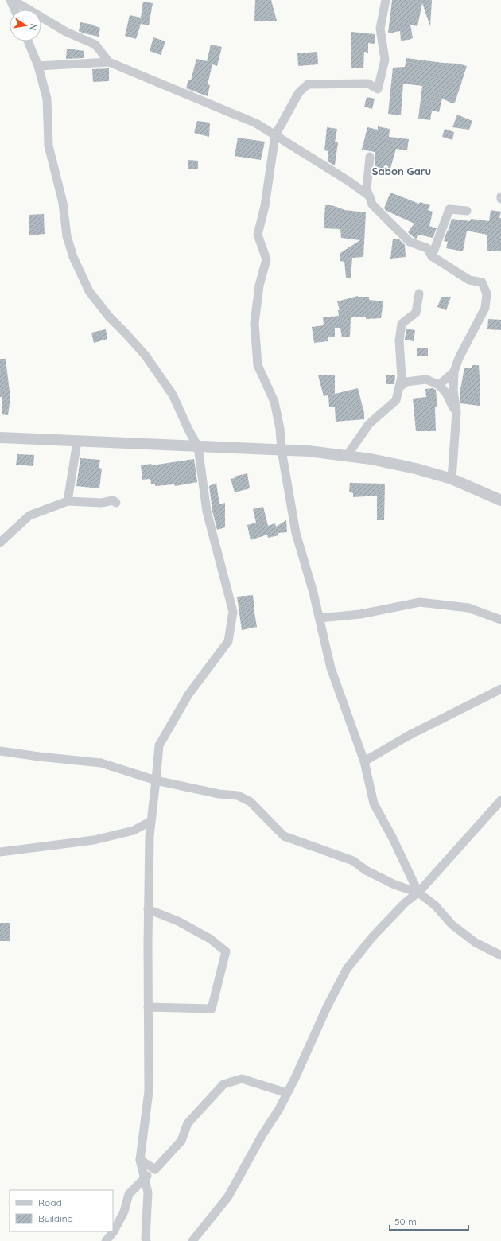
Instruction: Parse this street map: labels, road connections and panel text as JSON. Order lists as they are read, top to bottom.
{
  "districts": ["Sabon Garu"],
  "legend": ["Road", "Building"],
  "scale_bar": "50 m",
  "north": "right"
}
